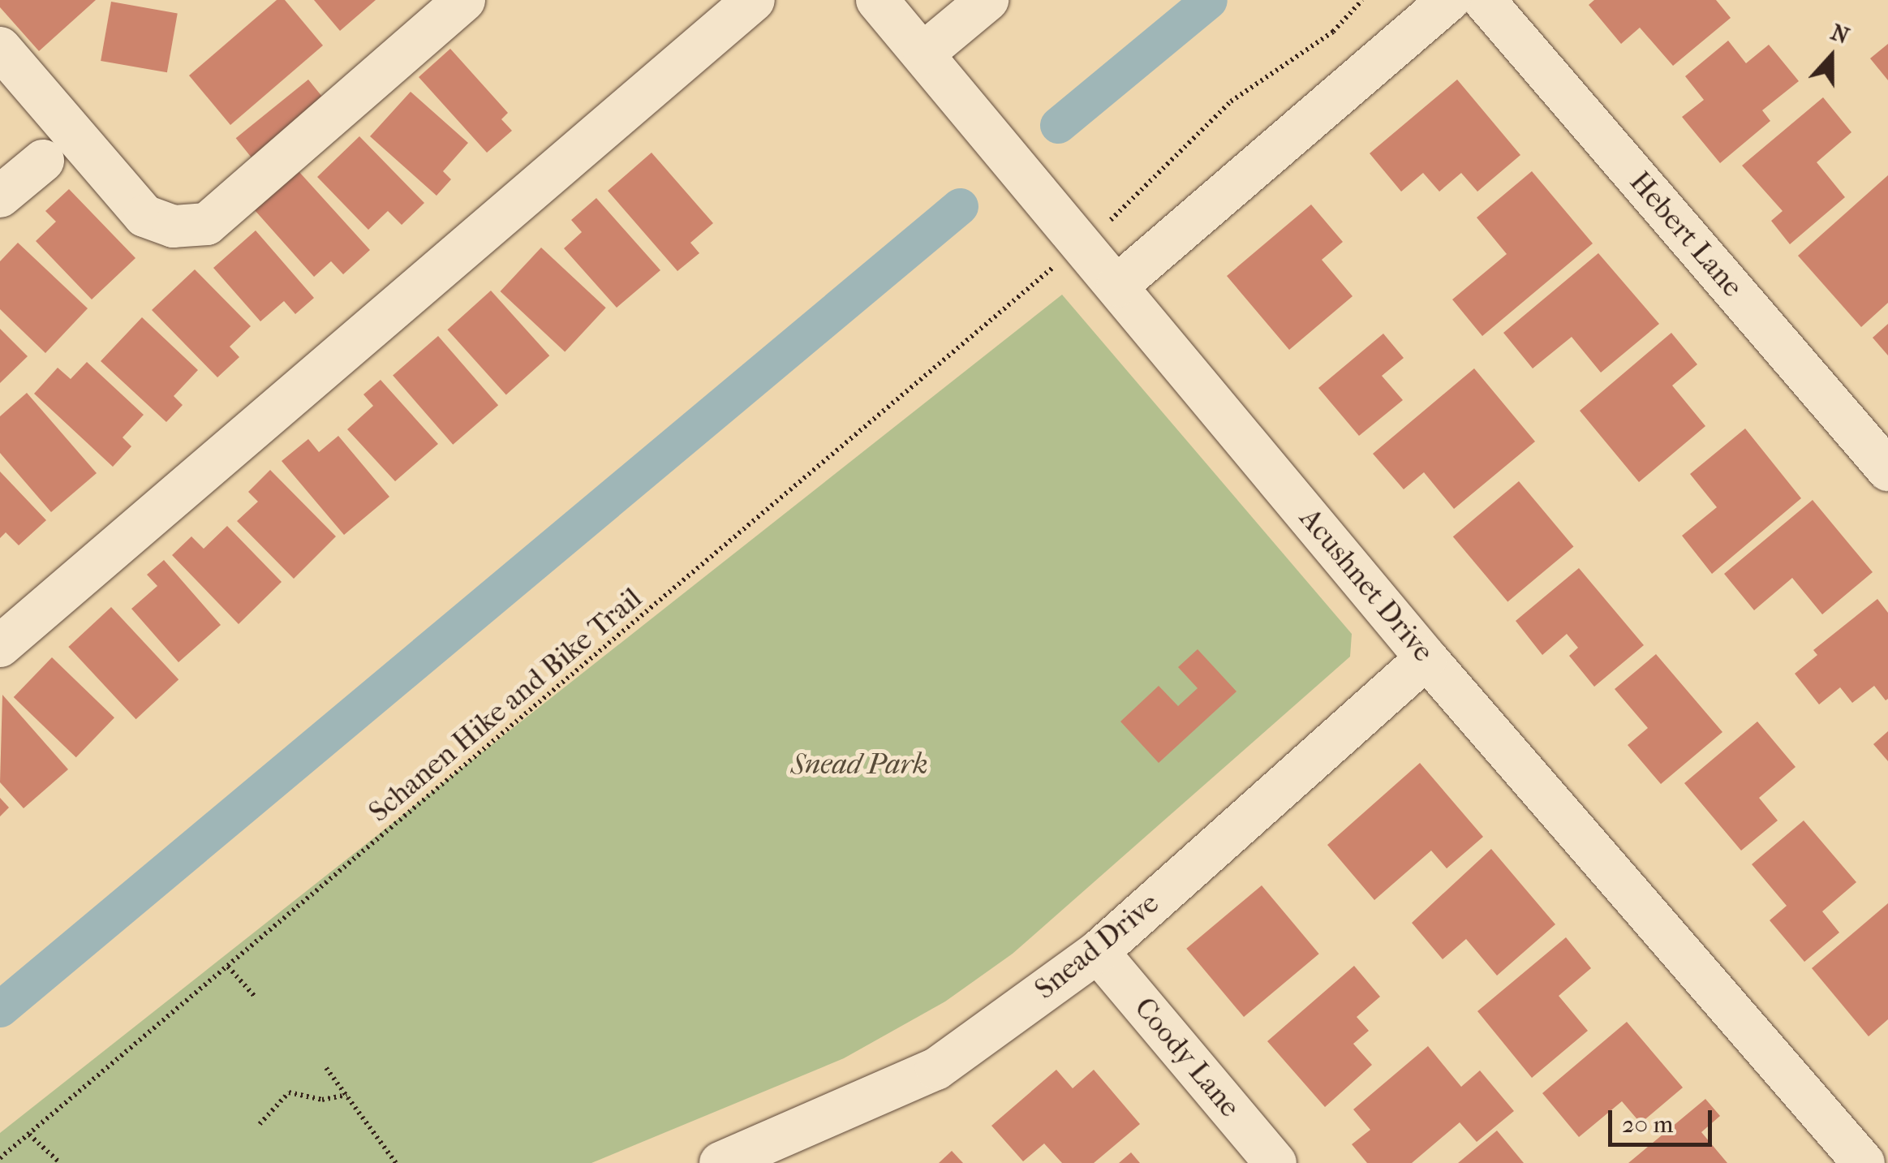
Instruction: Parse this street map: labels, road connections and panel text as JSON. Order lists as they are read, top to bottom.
{
  "streets": {
    "street": [
      "Hebert Lane",
      "Acushnet Drive",
      "Snead Drive",
      "Coody Lane"
    ],
    "path": ["Schanen Hike and Bike Trail"]
  },
  "crossings": [
    ["Acushnet Drive", "Snead Drive"],
    ["Snead Drive", "Coody Lane"]
  ],
  "parks": ["Snead Park"],
  "scale_bar": "20 m",
  "north": "top"
}
